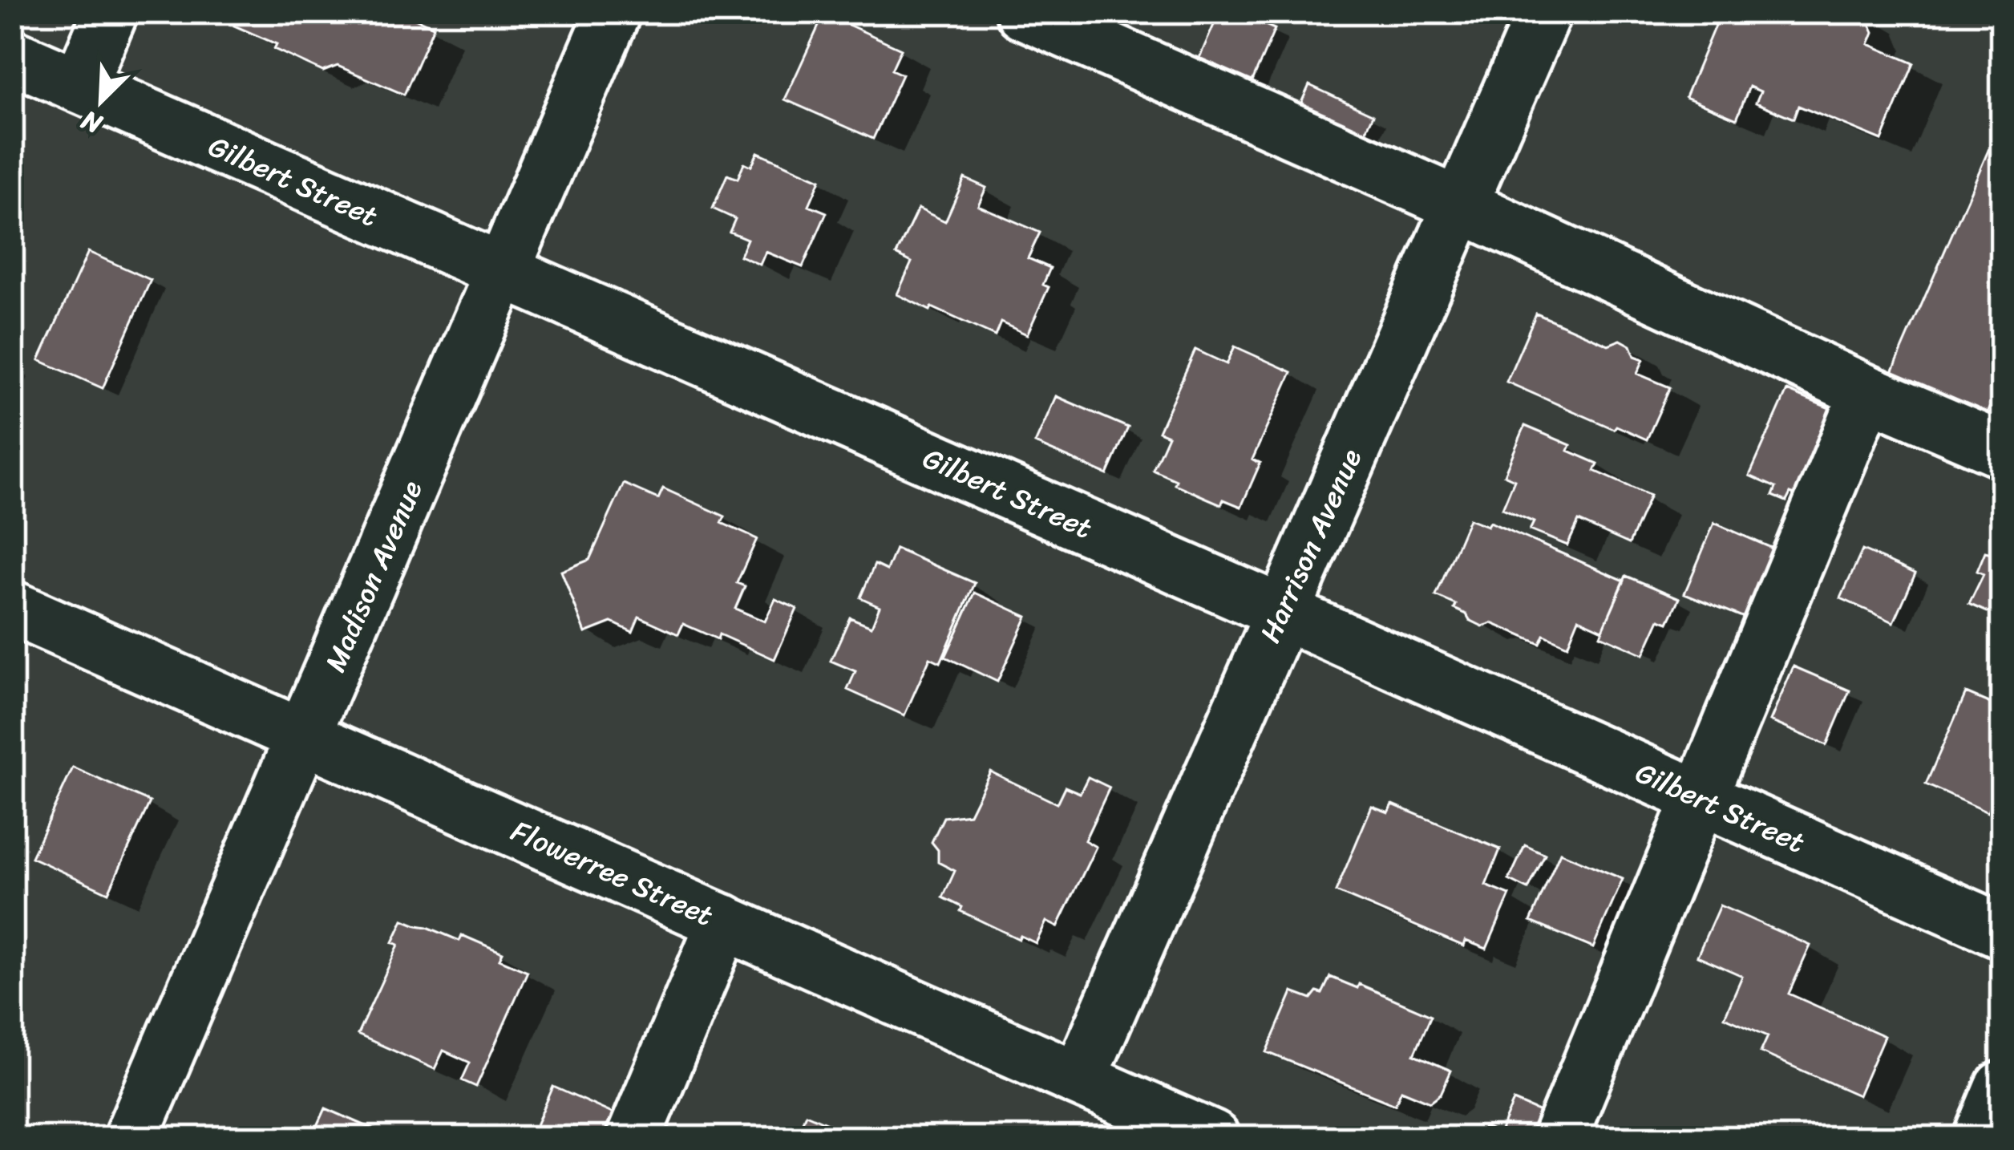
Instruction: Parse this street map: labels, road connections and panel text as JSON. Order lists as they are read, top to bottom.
{
  "streets": {
    "street": [
      "Gilbert Street",
      "Harrison Avenue",
      "Madison Avenue",
      "Flowerree Street"
    ]
  },
  "crossings": [
    ["Gilbert Street", "Harrison Avenue"],
    ["Gilbert Street", "Madison Avenue"],
    ["Harrison Avenue", "Flowerree Street"],
    ["Madison Avenue", "Flowerree Street"]
  ],
  "north": "bottom left"
}
